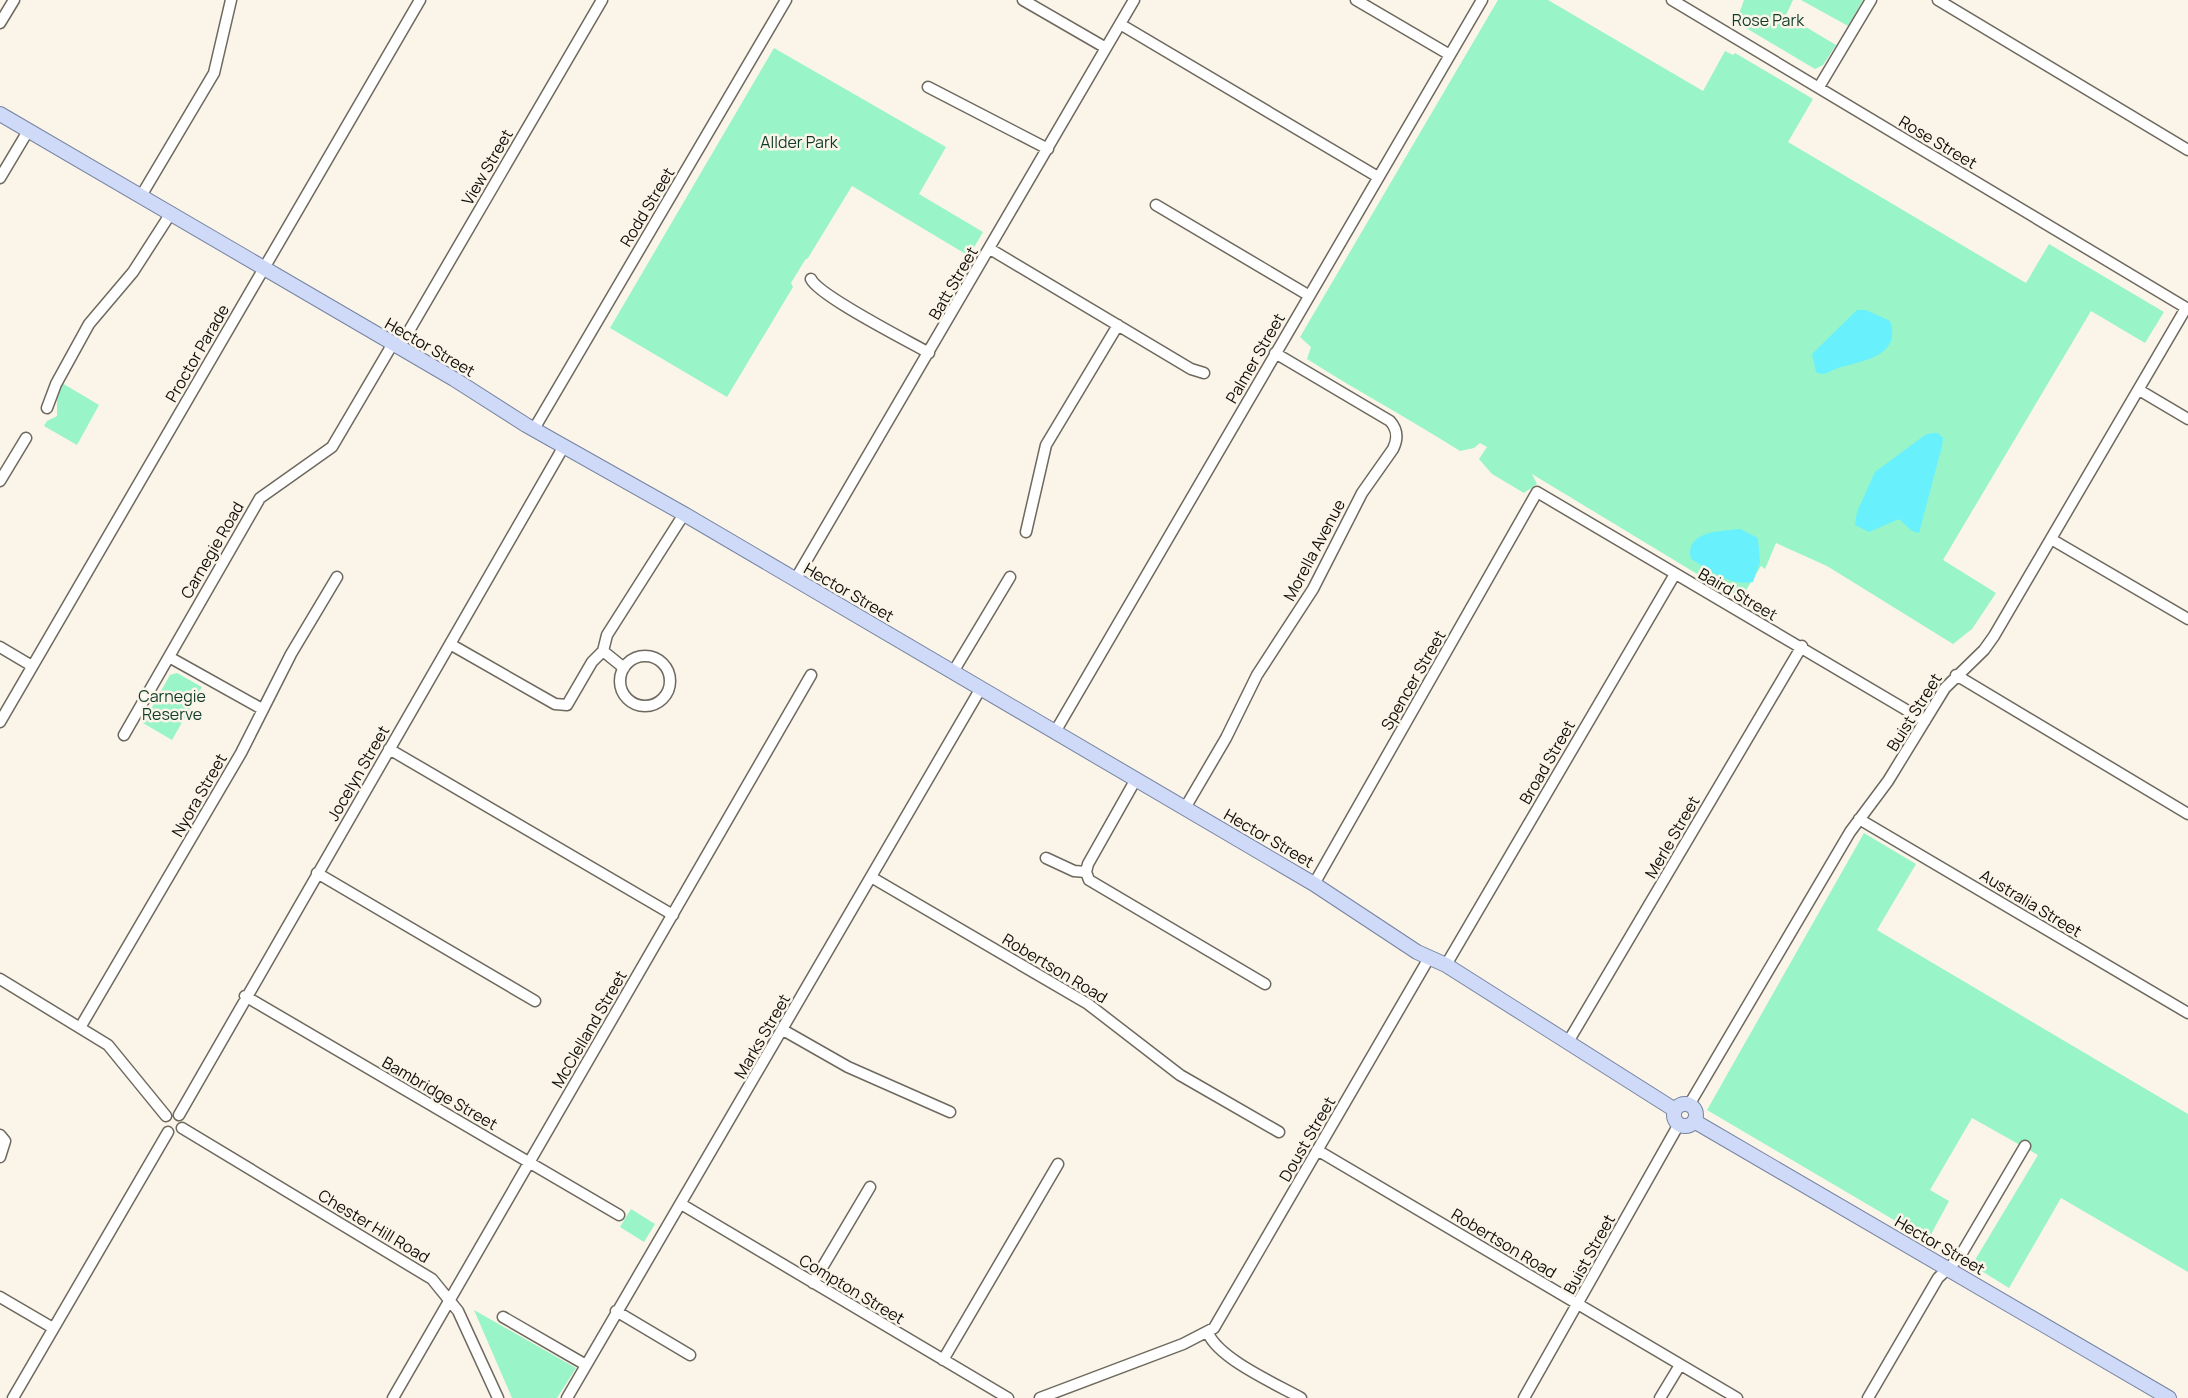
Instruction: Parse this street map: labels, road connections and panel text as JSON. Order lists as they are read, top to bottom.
{
  "streets": {
    "main road": ["Hector Street"],
    "street": [
      "Rose Street",
      "View Street",
      "Rodd Street",
      "Batt Street",
      "Proctor Parade",
      "Palmer Street",
      "Carnegie Road",
      "Morella Avenue",
      "Baird Street",
      "Spencer Street",
      "Buist Street",
      "Broad Street",
      "Jocelyn Street",
      "Nyora Street",
      "Merle Street",
      "Australia Street",
      "Robertson Road",
      "McClelland Street",
      "Marks Street",
      "Bambridge Street",
      "Doust Street",
      "Chester Hill Road",
      "Compton Street"
    ]
  },
  "crossings": [
    ["Rose Street", "Buist Street"],
    ["View Street", "Hector Street"],
    ["View Street", "Carnegie Road"],
    ["Rodd Street", "Hector Street"],
    ["Batt Street", "Hector Street"],
    ["Hector Street", "Proctor Parade"],
    ["Hector Street", "Palmer Street"],
    ["Hector Street", "Carnegie Road"],
    ["Hector Street", "Morella Avenue"],
    ["Hector Street", "Spencer Street"],
    ["Hector Street", "Buist Street"],
    ["Hector Street", "Broad Street"],
    ["Hector Street", "Jocelyn Street"],
    ["Hector Street", "Merle Street"],
    ["Hector Street", "Marks Street"],
    ["Hector Street", "Doust Street"],
    ["Palmer Street", "Morella Avenue"],
    ["Baird Street", "Spencer Street"],
    ["Baird Street", "Buist Street"],
    ["Baird Street", "Broad Street"],
    ["Baird Street", "Merle Street"],
    ["Buist Street", "Australia Street"],
    ["Buist Street", "Robertson Road"],
    ["Jocelyn Street", "Bambridge Street"],
    ["Jocelyn Street", "Chester Hill Road"],
    ["Robertson Road", "Marks Street"],
    ["Robertson Road", "Doust Street"],
    ["McClelland Street", "Bambridge Street"],
    ["McClelland Street", "Chester Hill Road"],
    ["Marks Street", "Compton Street"]
  ],
  "parks": ["Rose Park", "Allder Park", "Carnegie Reserve"]
}
